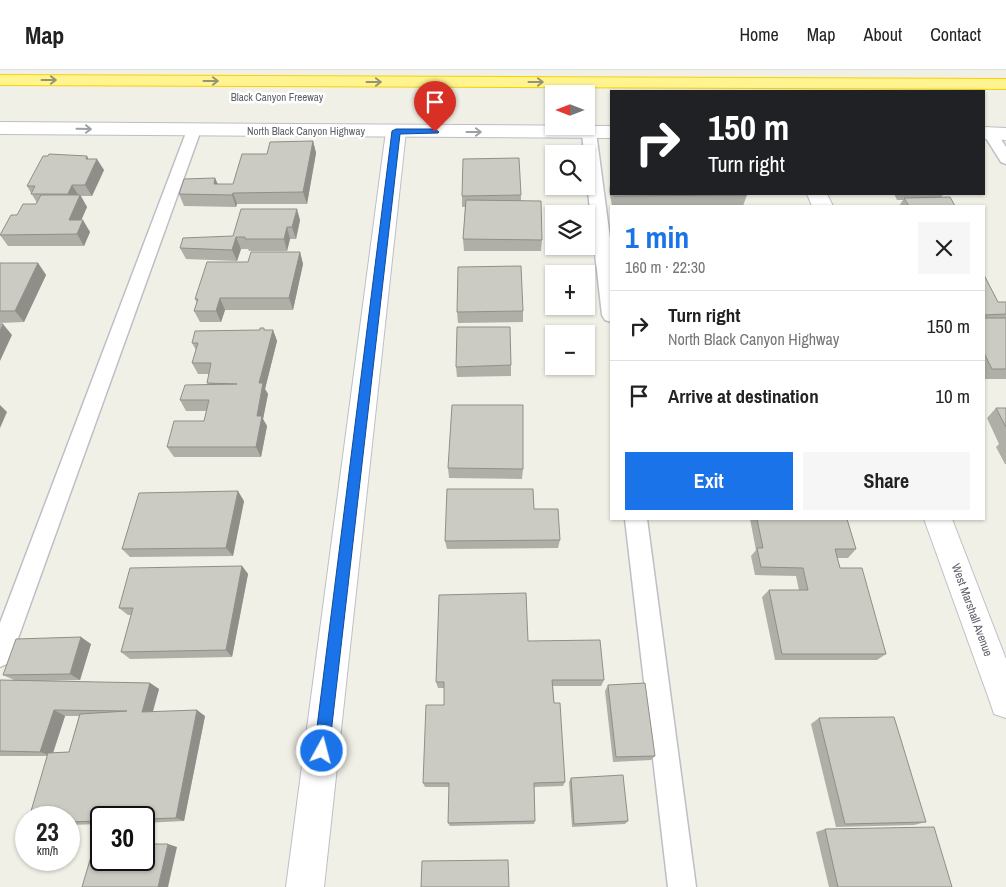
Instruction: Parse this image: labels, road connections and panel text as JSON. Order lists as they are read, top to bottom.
{
  "streets": {
    "highway": ["Black Canyon Freeway"],
    "street": ["North Black Canyon Highway", "West Marshall Avenue"]
  },
  "one_way": ["North Black Canyon Highway"],
  "north": "left",
  "page": {
    "header": "Map",
    "nav": [
      "Home",
      "Map",
      "About",
      "Contact"
    ],
    "map_buttons": ["+", "−"],
    "turn": ["150 m", "Turn right"],
    "heading": ["1 min", "160 m · 22:30"],
    "list": [
      {
        "name": "Turn right",
        "note": "North Black Canyon Highway",
        "value": "150 m"
      },
      {
        "name": "Arrive at destination",
        "value": "10 m"
      }
    ],
    "buttons": ["Exit", "Share"],
    "speed": "23 km/h",
    "limit": "30"
  }
}
